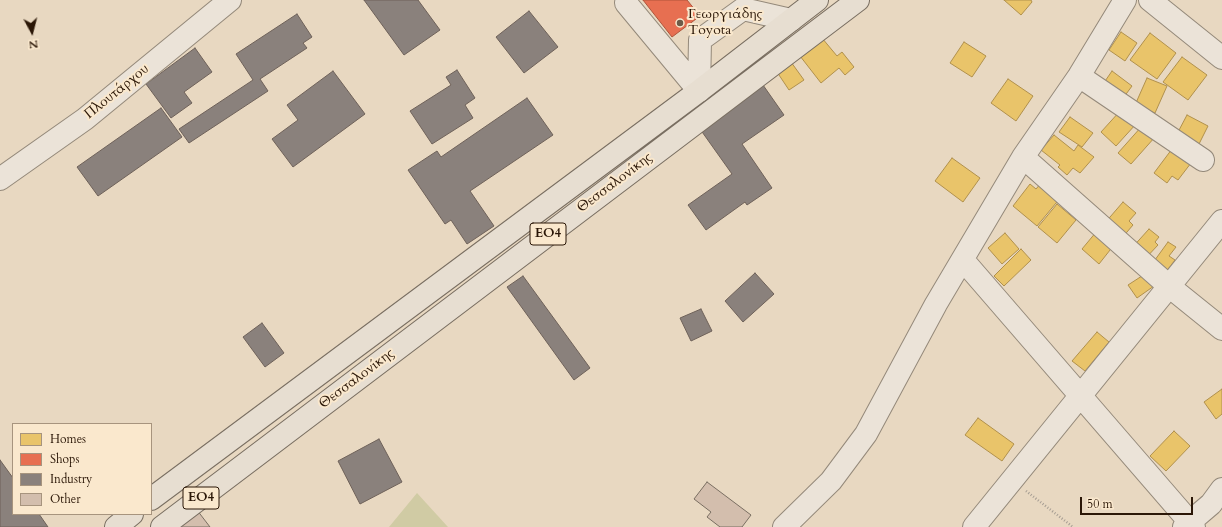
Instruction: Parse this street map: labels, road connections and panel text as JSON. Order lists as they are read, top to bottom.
{
  "streets": {
    "main road": ["Θεσσαλονίκης", "ΕΟ4"],
    "street": ["Πλουτάρχου"]
  },
  "places": ["Γεωργιάδης Toyota"],
  "legend": [
    "Homes",
    "Shops",
    "Industry",
    "Other"
  ],
  "scale_bar": "50 m",
  "north": "bottom"
}
